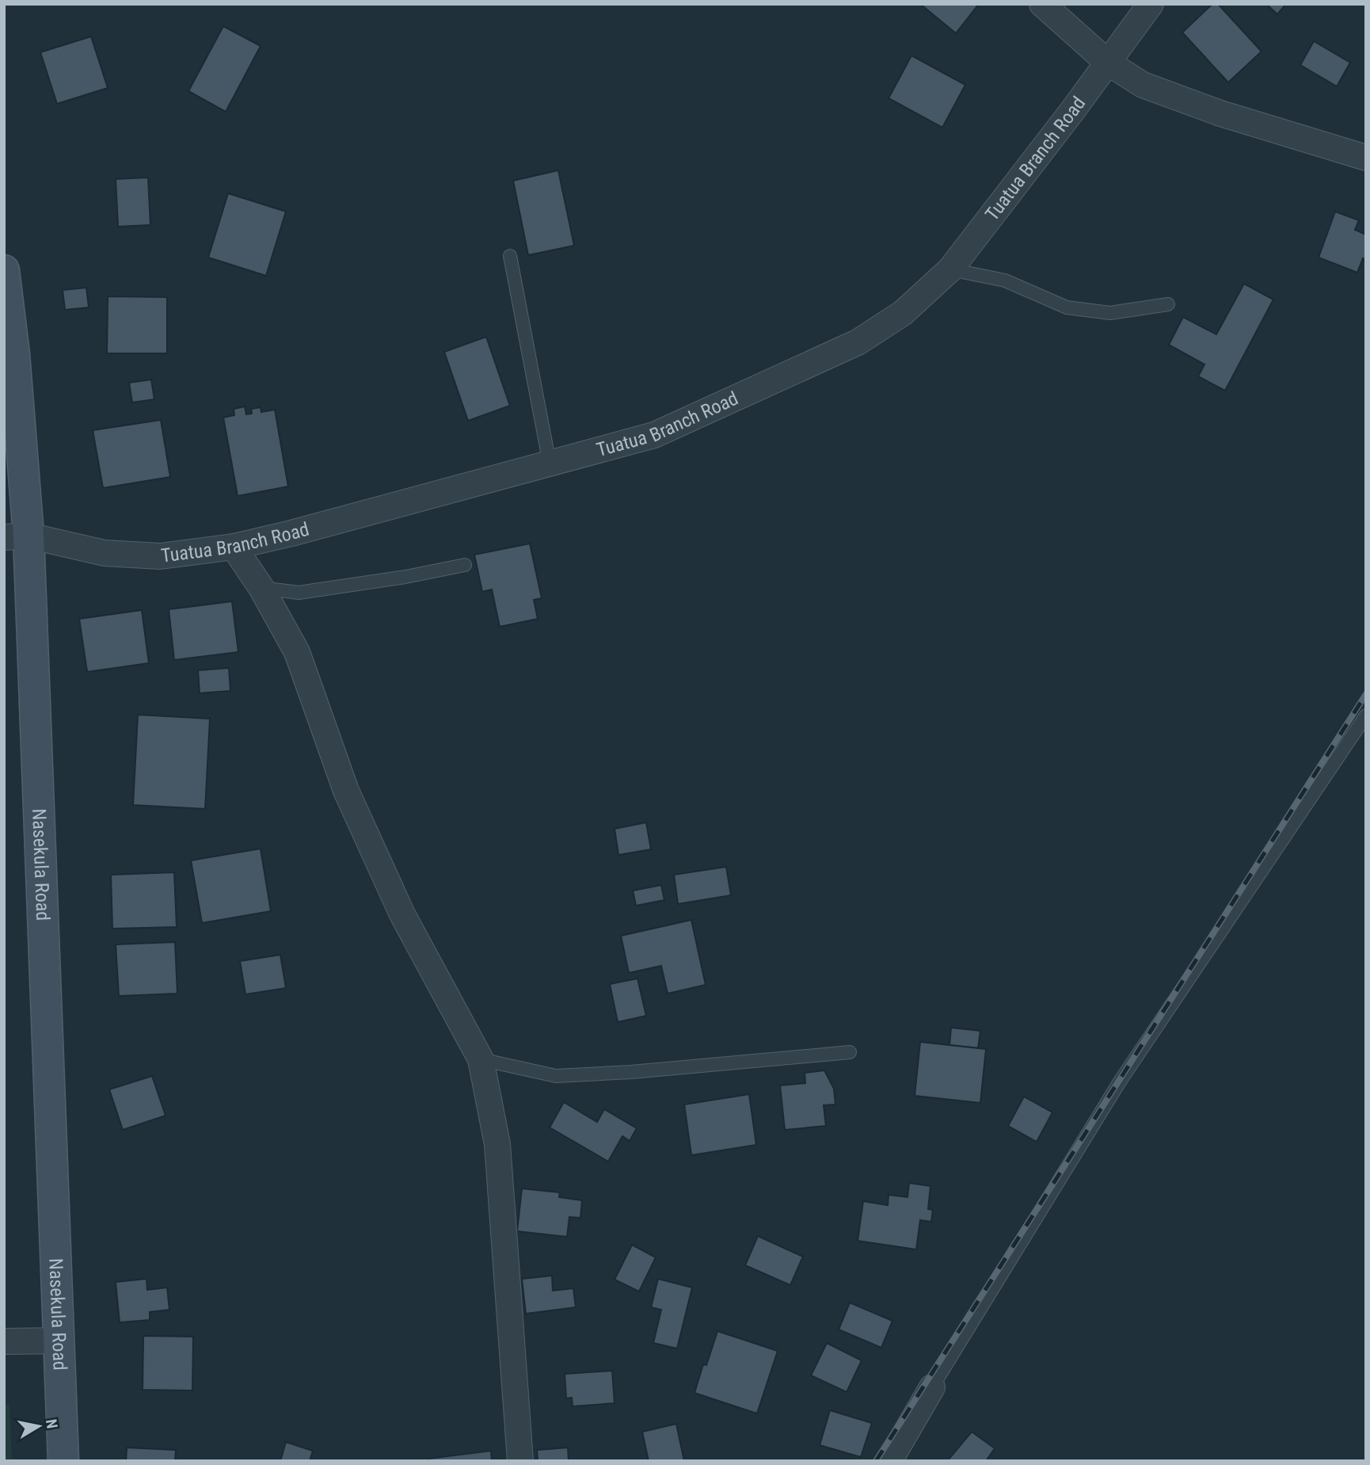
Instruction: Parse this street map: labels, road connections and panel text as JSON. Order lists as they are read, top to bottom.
{
  "streets": {
    "main road": ["Nasekula Road"],
    "street": ["Tuatua Branch Road"]
  },
  "crossings": [
    ["Tuatua Branch Road", "Nasekula Road"]
  ],
  "north": "right"
}
